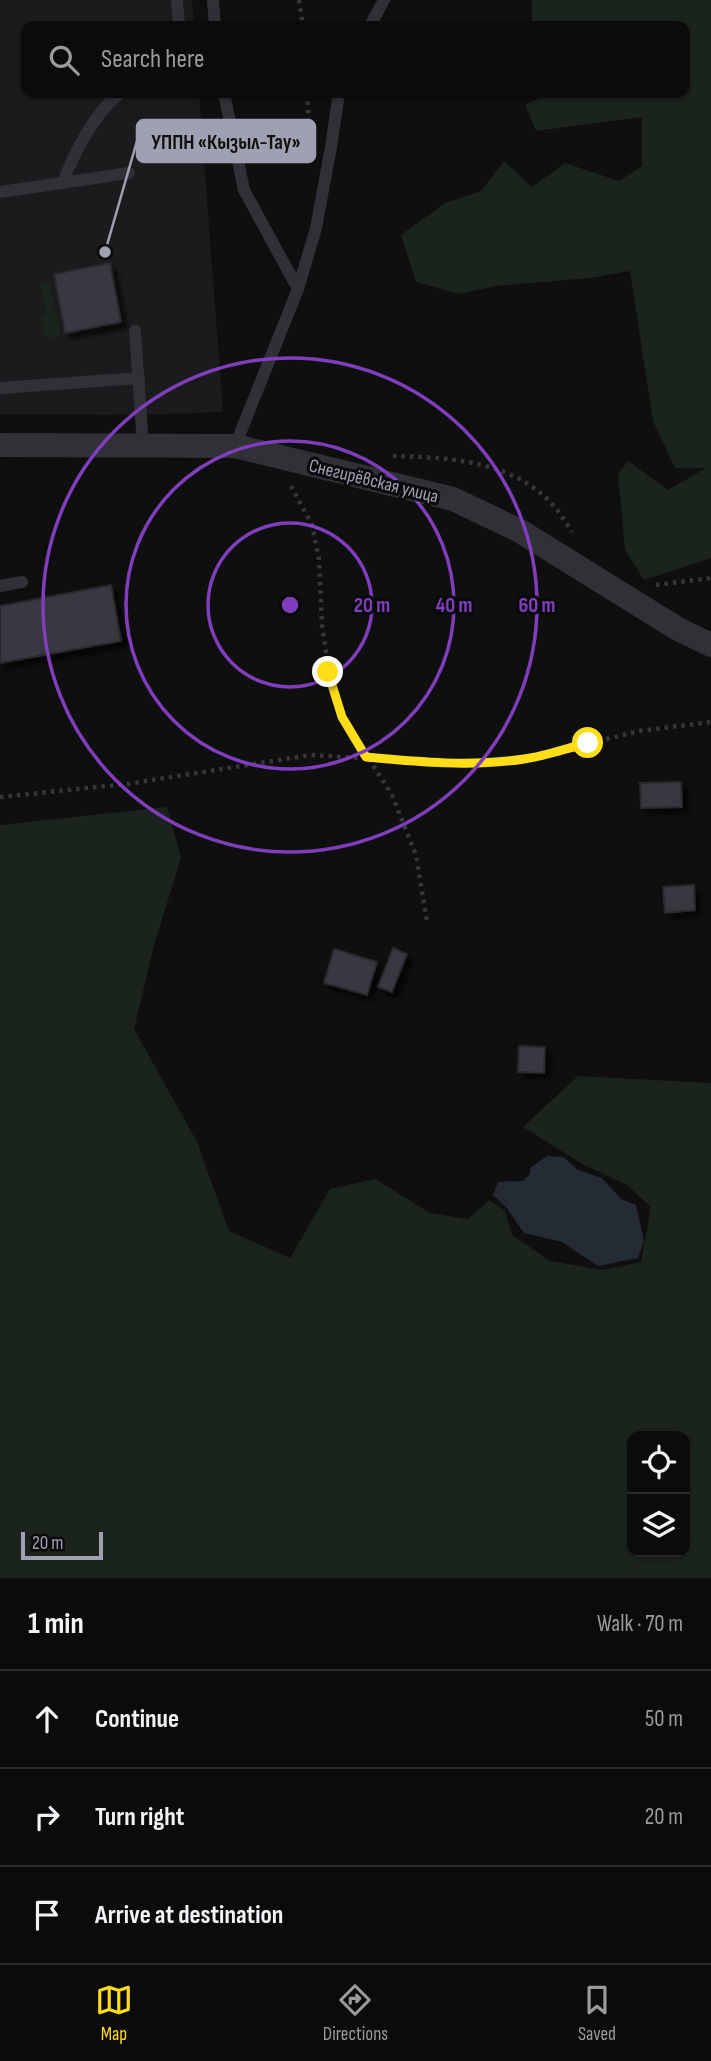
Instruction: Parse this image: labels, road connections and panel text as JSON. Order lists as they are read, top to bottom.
{
  "streets": {
    "street": ["Снегирёвская улица"]
  },
  "places": ["УППН «Кызыл-Тау»"],
  "scale_bar": "20 m",
  "page": {
    "search": "Search here",
    "scale": "20 m",
    "heading": ["1 min", "Walk · 70 m"],
    "list": [
      ["Continue", "50 m"],
      ["Turn right", "20 m"],
      "Arrive at destination"
    ],
    "nav": ["Map", "Directions", "Saved"]
  },
  "rings": ["20 m", "40 m", "60 m"]
}
